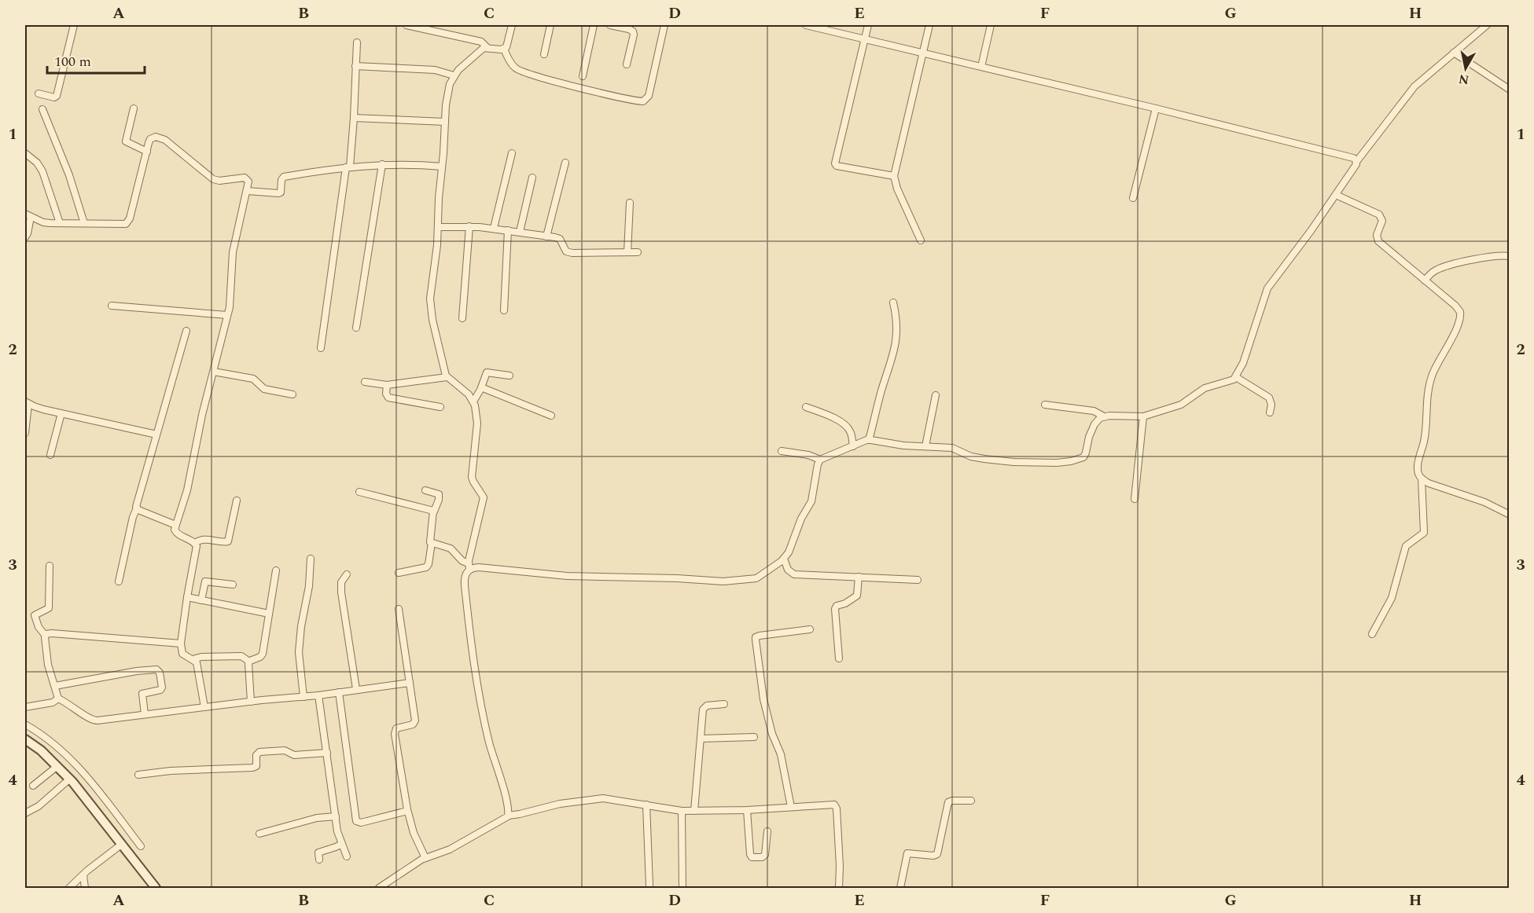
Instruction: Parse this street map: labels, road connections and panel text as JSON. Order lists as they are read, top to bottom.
{
  "scale_bar": "100 m",
  "north": "bottom",
  "grid": {
    "columns": [
      "A",
      "B",
      "C",
      "D",
      "E",
      "F",
      "G",
      "H"
    ],
    "rows": [
      "1",
      "2",
      "3",
      "4"
    ]
  }
}
